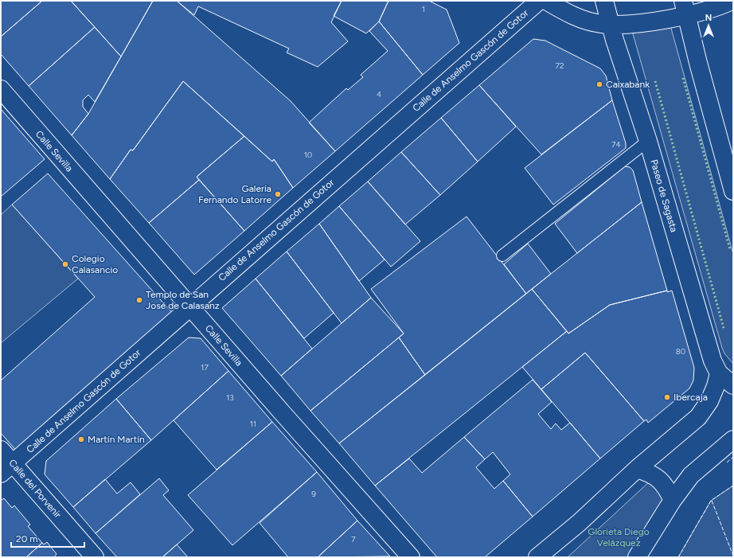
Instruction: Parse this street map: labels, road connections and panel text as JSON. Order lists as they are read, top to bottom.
{
  "streets": {
    "street": [
      "Calle de Anselmo Gascón de Gotor",
      "Calle Sevilla",
      "Paseo de Sagasta",
      "Calle del Porvenir"
    ]
  },
  "crossings": [
    ["Calle de Anselmo Gascón de Gotor", "Calle Sevilla"],
    ["Calle de Anselmo Gascón de Gotor", "Calle del Porvenir"]
  ],
  "parks": ["Glorieta Diego Velázquez"],
  "places": [
    "Caixabank",
    "Galería Fernando Latorre",
    "Colegio Calasancio",
    "Templo de San José de Calasanz",
    "Ibercaja",
    "Martín Martín"
  ],
  "house_numbers": [
    "1",
    "72",
    "4",
    "74",
    "10",
    "80",
    "17",
    "13",
    "11",
    "9",
    "7"
  ],
  "scale_bar": "20 m",
  "north": "top"
}
